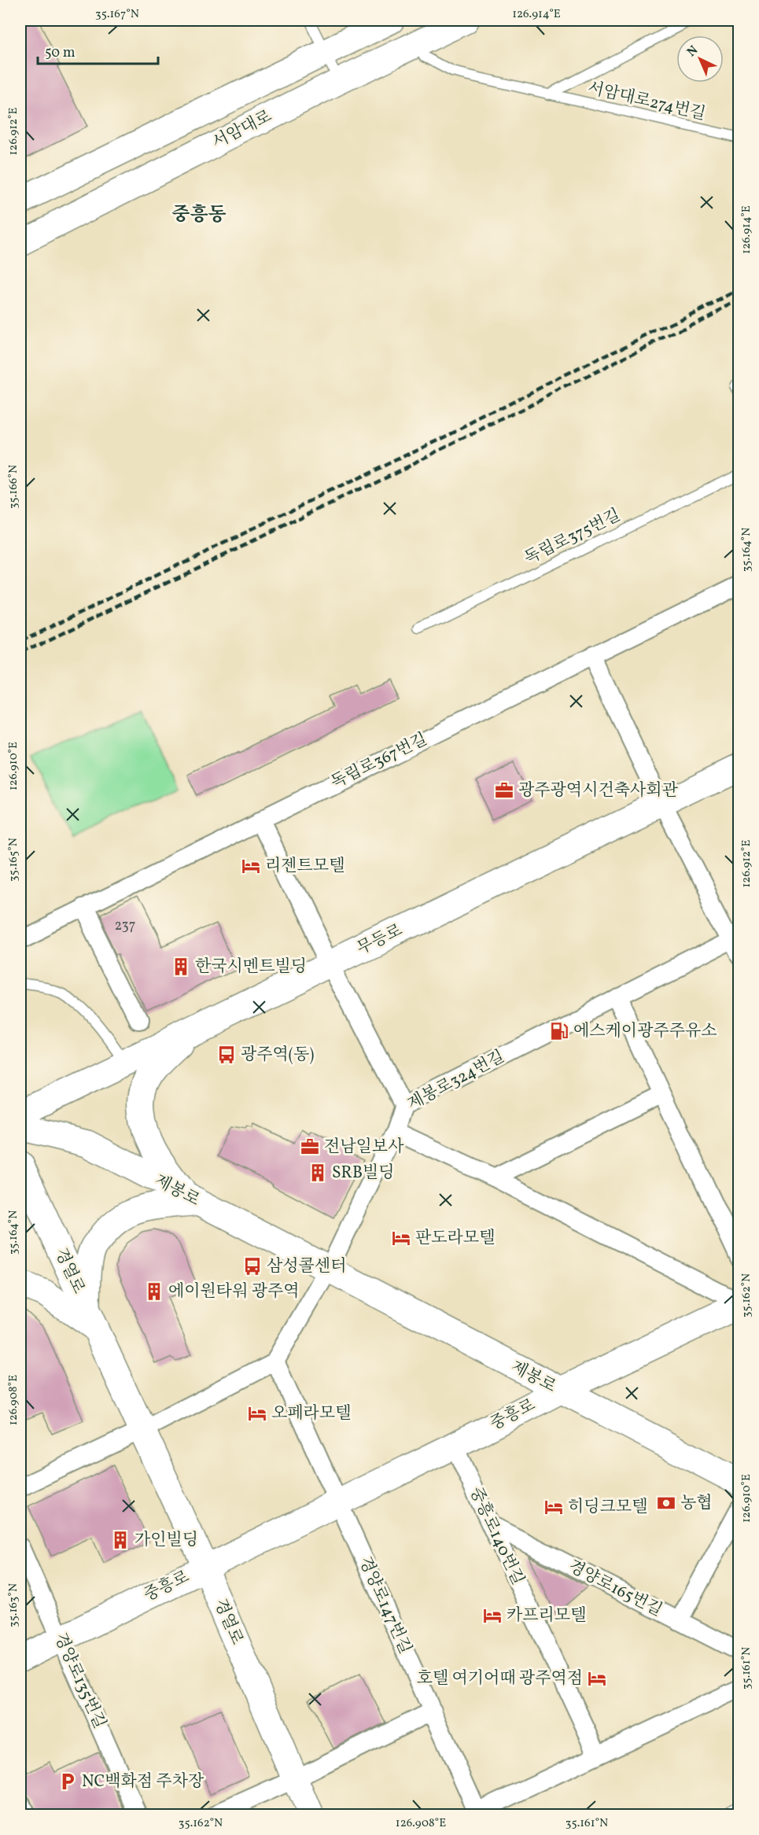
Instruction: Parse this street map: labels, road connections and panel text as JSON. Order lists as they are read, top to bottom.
{
  "streets": {
    "street": [
      "서암대로",
      "독립로367번길",
      "무등로",
      "제봉로324번길",
      "제봉로",
      "경열로",
      "중흥로",
      "중흥로140번길",
      "경양로165번길",
      "경양로147번길",
      "경양로135번길"
    ],
    "lane": ["서암대로274번길", "독립로375번길"]
  },
  "crossings": [
    ["서암대로274번길", "서암대로"],
    ["제봉로324번길", "제봉로"],
    ["제봉로324번길", "중흥로"],
    ["제봉로", "중흥로"],
    ["경열로", "중흥로"],
    ["중흥로", "중흥로140번길"],
    ["중흥로", "경양로147번길"],
    ["중흥로", "경양로135번길"],
    ["중흥로140번길", "경양로165번길"],
    ["중흥로140번길", "경양로147번길"]
  ],
  "districts": ["중흥동"],
  "places": {
    "office": ["광주광역시건축사회관", "전남일보사"],
    "hotel": [
      "리젠트모텔",
      "판도라모텔",
      "오페라모텔",
      "히딩크모텔",
      "카프리모텔",
      "호텔 여기어때 광주역점"
    ],
    "building": [
      "한국시멘트빌딩",
      "SRB빌딩",
      "에이원타워 광주역",
      "가인빌딩"
    ],
    "fuel station": ["에스케이광주주유소"],
    "bus stop": ["광주역(동)", "삼성콜센터"],
    "bank": ["농협"],
    "parking": ["NC백화점 주차장"]
  },
  "house_numbers": ["237"],
  "scale_bar": "50 m",
  "north": "top left",
  "coordinates": [
    "35.167°N",
    "126.914°E",
    "126.912°E",
    "35.166°N",
    "35.164°N",
    "126.910°E",
    "35.165°N",
    "35.162°N",
    "126.908°E",
    "35.163°N",
    "35.161°N"
  ]
}
